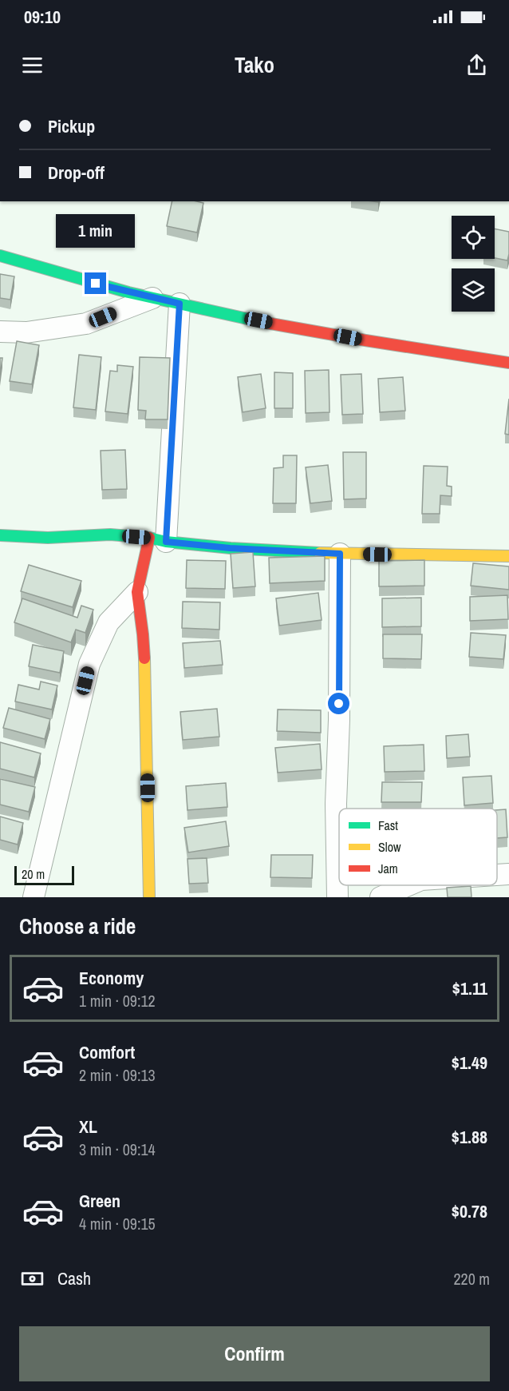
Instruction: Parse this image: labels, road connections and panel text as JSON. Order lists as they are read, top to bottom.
{
  "legend": ["Fast", "Slow", "Jam"],
  "scale_bar": "20 m",
  "page": {
    "status": "09:10",
    "header": "Tako",
    "banner": ["Pickup", "Drop-off"],
    "bubble": "1 min",
    "scale": "20 m",
    "heading": "Choose a ride",
    "list": [
      {
        "name": "Economy",
        "note": "1 min · 09:12",
        "value": "$1.11"
      },
      {
        "name": "Comfort",
        "note": "2 min · 09:13",
        "value": "$1.49"
      },
      {
        "name": "XL",
        "note": "3 min · 09:14",
        "value": "$1.88"
      },
      {
        "name": "Green",
        "note": "4 min · 09:15",
        "value": "$0.78"
      }
    ],
    "pay": ["Cash", "220 m"],
    "buttons": "Confirm"
  }
}
